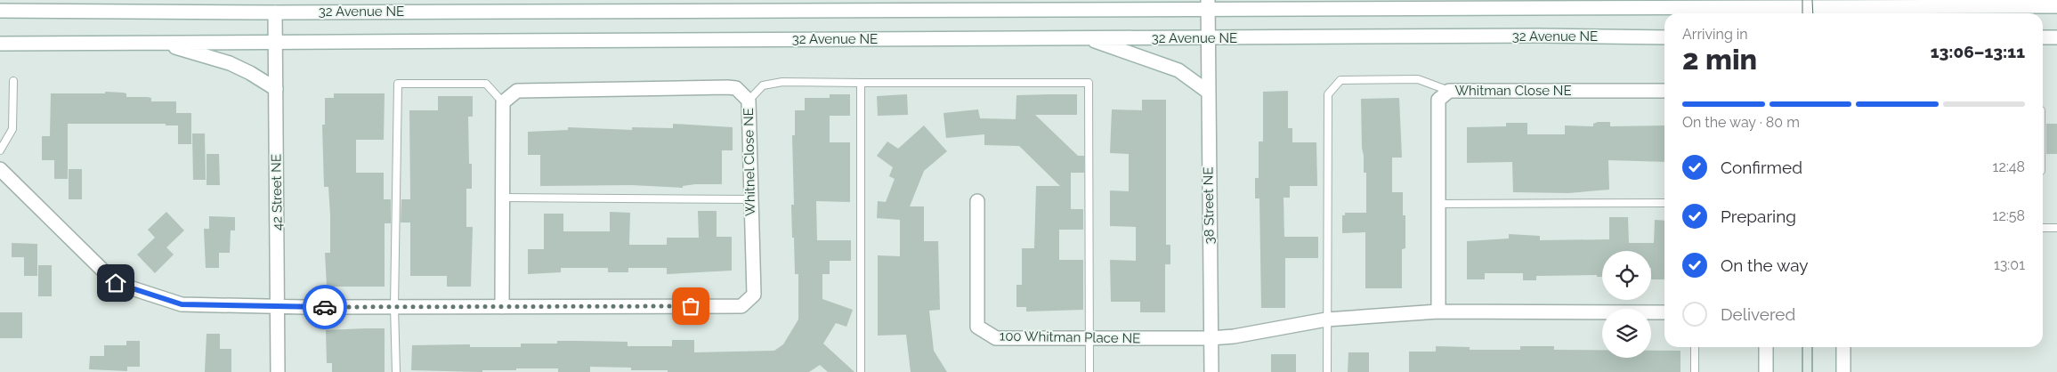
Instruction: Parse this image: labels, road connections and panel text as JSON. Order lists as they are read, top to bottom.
{
  "streets": {
    "main road": [
      "32 Avenue NE",
      "Whitman Close NE",
      "Whitnel Close NE",
      "42 Street NE",
      "38 Street NE",
      "100 Whitman Place NE"
    ]
  },
  "crossings": [
    ["32 Avenue NE", "42 Street NE"],
    ["32 Avenue NE", "38 Street NE"],
    ["Whitnel Close NE", "42 Street NE"],
    ["38 Street NE", "100 Whitman Place NE"]
  ],
  "page": {
    "heading": ["2 min", "Arriving in", "13:06–13:11"],
    "bar": "On the way · 80 m",
    "list": [
      ["Confirmed", "12:48"],
      ["Preparing", "12:58"],
      ["On the way", "13:01"],
      "Delivered"
    ]
  }
}
